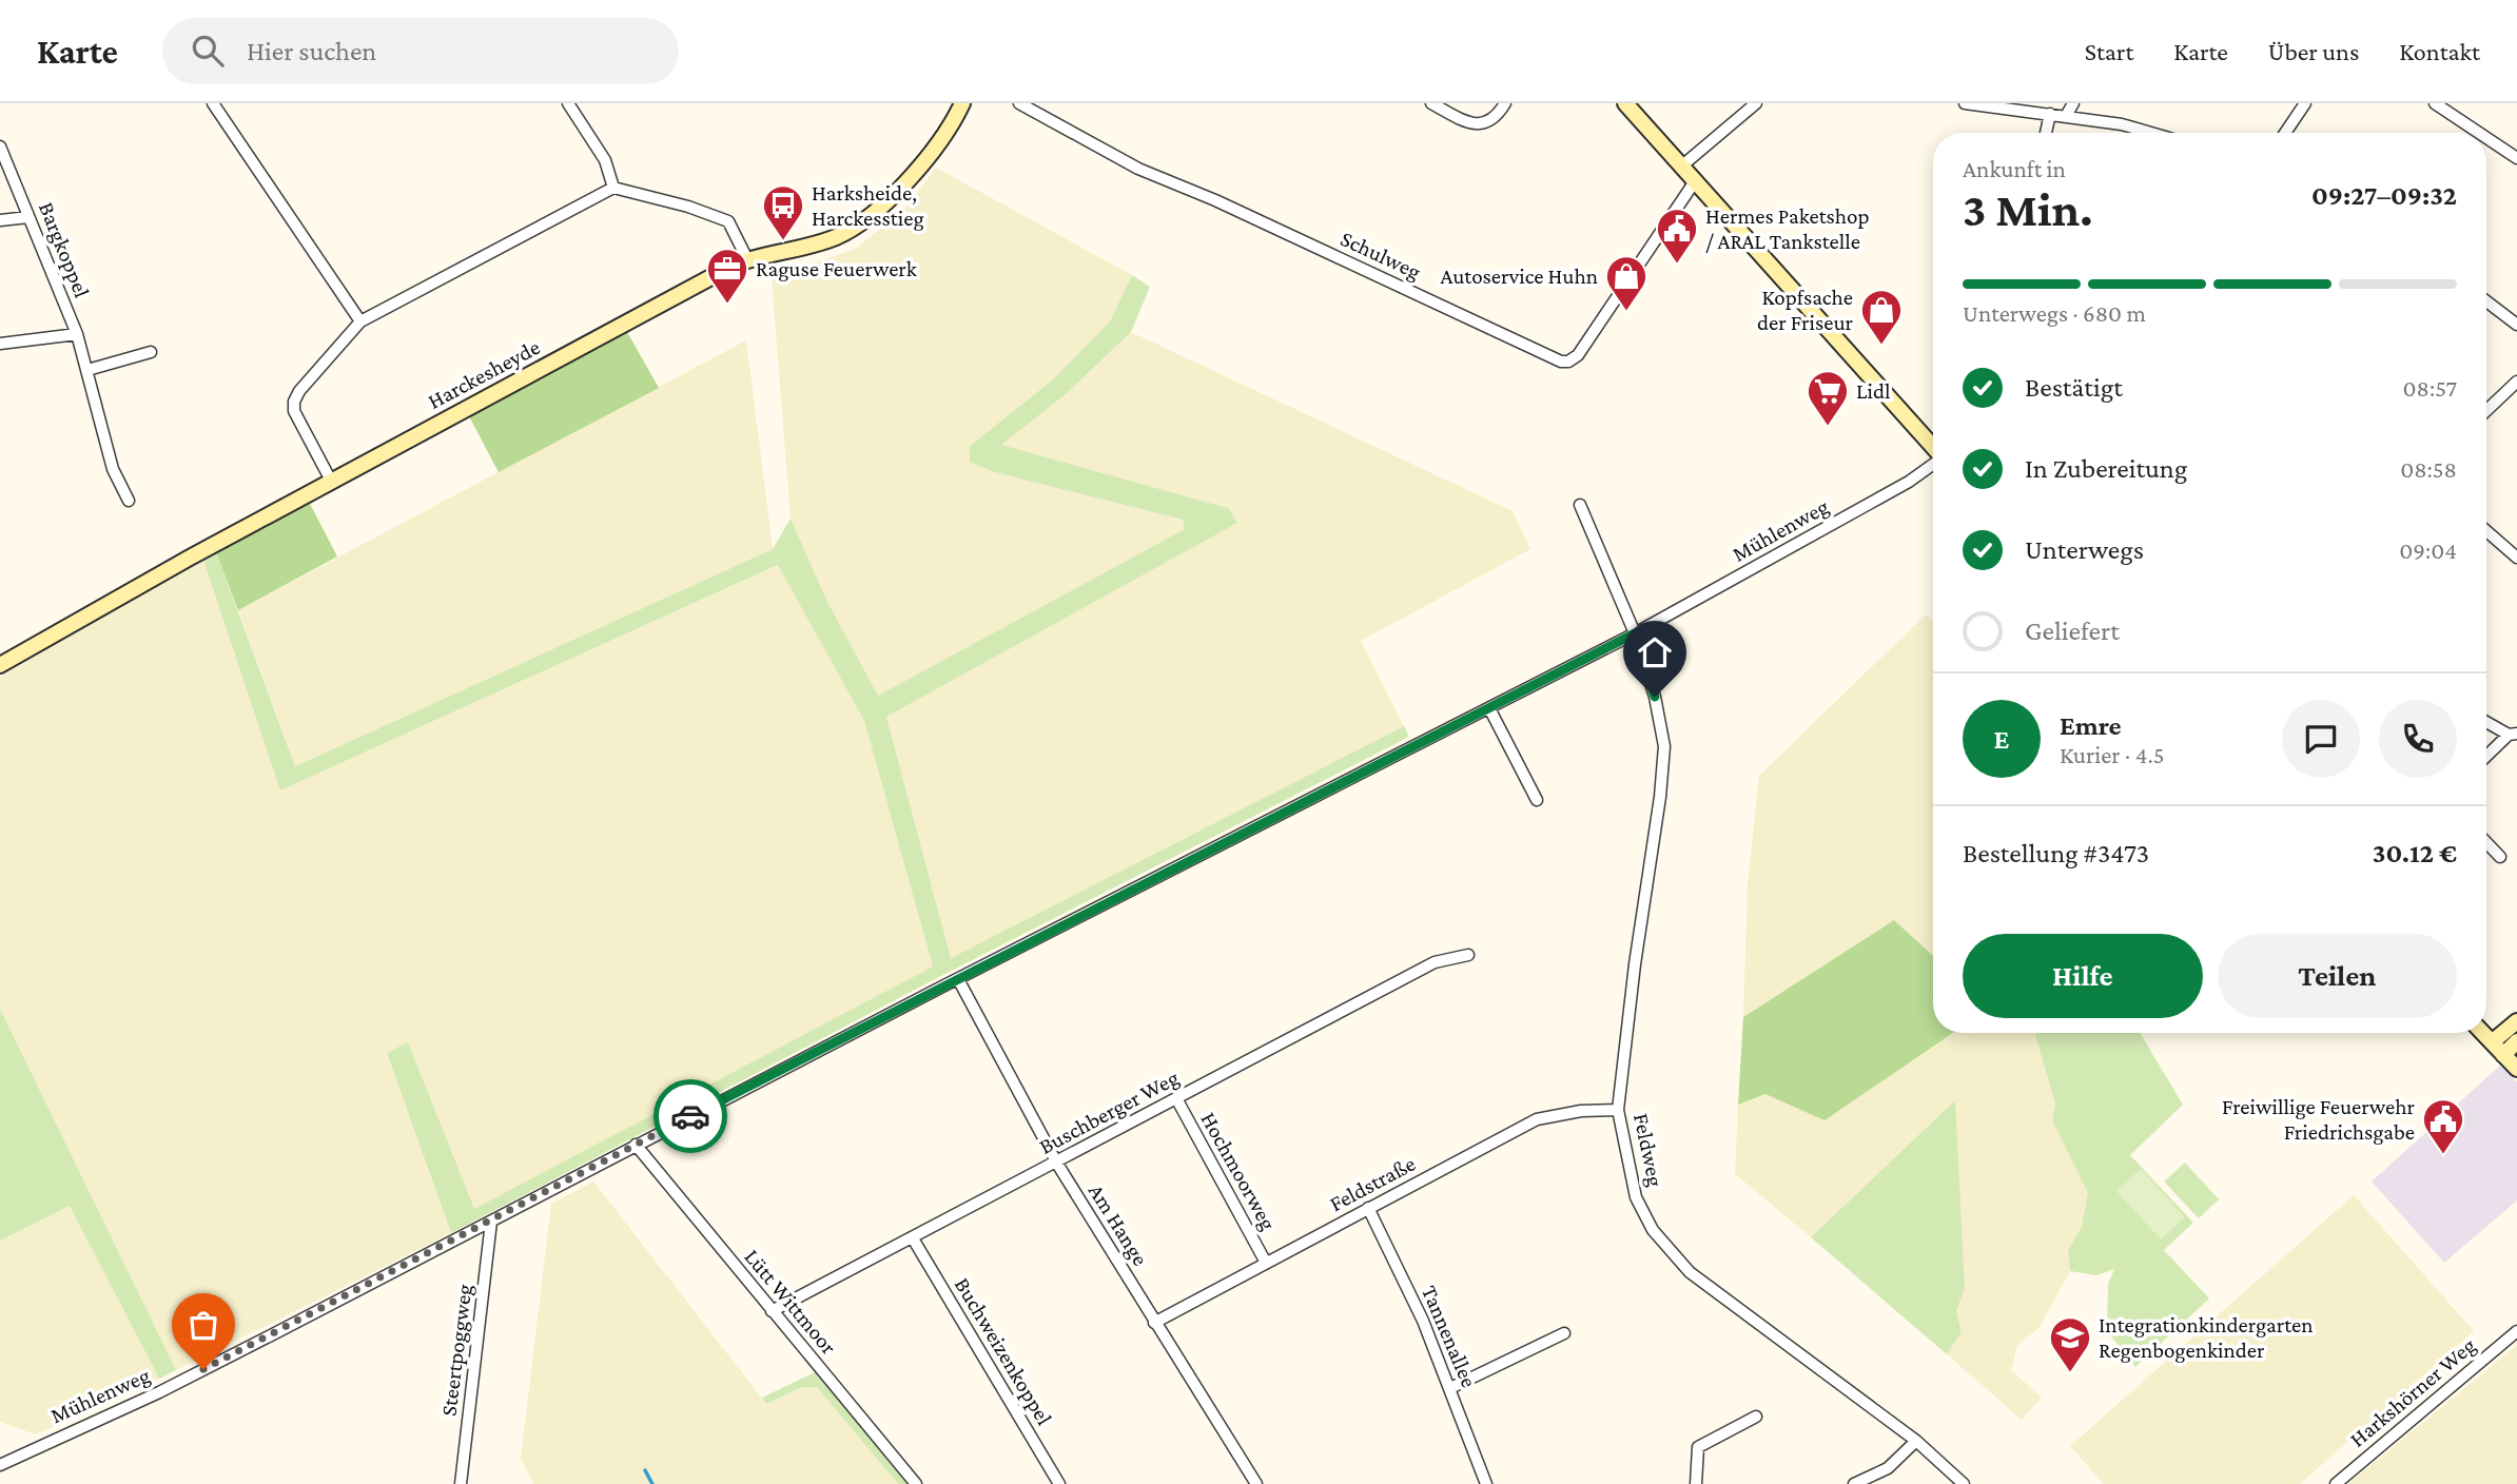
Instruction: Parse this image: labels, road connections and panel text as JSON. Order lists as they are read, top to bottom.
{
  "streets": {
    "main road": ["Harckesheyde"],
    "street": [
      "Bargkoppel",
      "Schulweg",
      "Mühlenweg",
      "Buschberger Weg",
      "Feldweg",
      "Hochmoorweg",
      "Feldstraße",
      "Am Hange",
      "Lütt Wittmoor",
      "Tannenallee",
      "Steertpoggweg",
      "Buchweizenkoppel",
      "Harkshörner Weg"
    ]
  },
  "crossings": [
    ["Mühlenweg", "Feldweg"],
    ["Mühlenweg", "Am Hange"],
    ["Mühlenweg", "Lütt Wittmoor"],
    ["Mühlenweg", "Steertpoggweg"],
    ["Buschberger Weg", "Hochmoorweg"],
    ["Buschberger Weg", "Am Hange"],
    ["Buschberger Weg", "Lütt Wittmoor"],
    ["Buschberger Weg", "Buchweizenkoppel"],
    ["Feldweg", "Feldstraße"],
    ["Hochmoorweg", "Feldstraße"],
    ["Feldstraße", "Am Hange"],
    ["Feldstraße", "Tannenallee"]
  ],
  "places": {
    "bus stop": ["Harksheide, Harckesstieg"],
    "public building": ["Hermes Paketshop / ARAL Tankstelle", "Freiwillige Feuerwehr Friedrichsgabe"],
    "office": ["Raguse Feuerwerk"],
    "shop": ["Autoservice Huhn", "Kopfsache der Friseur"],
    "supermarket": ["Lidl"],
    "school or university": ["Integrationkindergarten Regenbogenkinder"]
  },
  "page": {
    "header": "Karte",
    "search": "Hier suchen",
    "nav": [
      "Start",
      "Karte",
      "Über uns",
      "Kontakt"
    ],
    "heading": ["3 Min.", "Ankunft in", "09:27–09:32"],
    "panel": [
      "Emre",
      "Kurier · 4.5",
      "Bestellung #3473",
      "30.12 €"
    ],
    "bar": "Unterwegs · 680 m",
    "list": [
      ["Bestätigt", "08:57"],
      ["In Zubereitung", "08:58"],
      ["Unterwegs", "09:04"],
      "Geliefert"
    ],
    "round": "E",
    "buttons": ["Hilfe", "Teilen"]
  }
}
